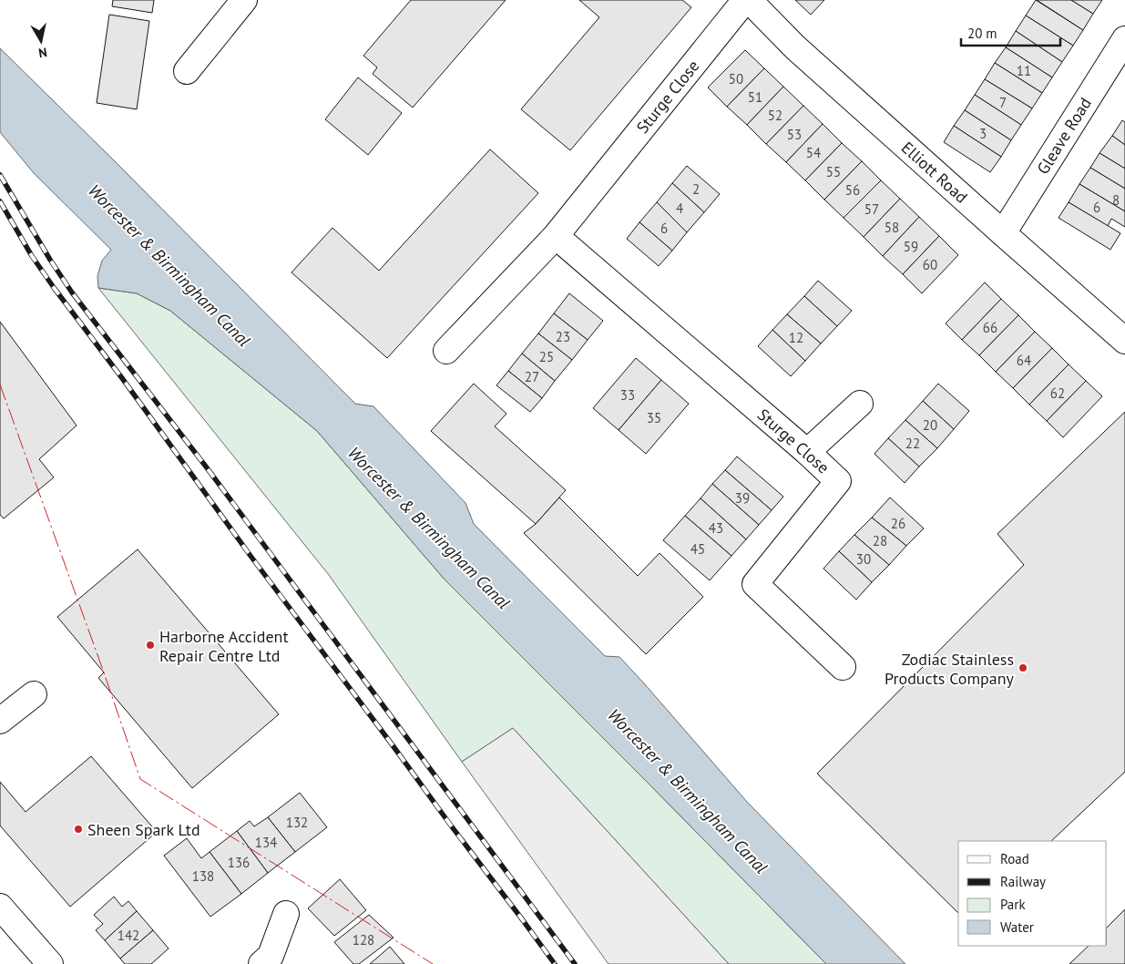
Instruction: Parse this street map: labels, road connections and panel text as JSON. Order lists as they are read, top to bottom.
{
  "streets": {
    "street": ["Sturge Close", "Gleave Road", "Elliott Road"]
  },
  "crossings": [
    ["Sturge Close", "Elliott Road"],
    ["Gleave Road", "Elliott Road"]
  ],
  "water": ["Worcester & Birmingham Canal"],
  "places": ["Harborne Accident Repair Centre Ltd", "Zodiac Stainless Products Company", "Sheen Spark Ltd"],
  "house_numbers": [
    "11",
    "50",
    "51",
    "7",
    "52",
    "3",
    "53",
    "54",
    "55",
    "2",
    "56",
    "8",
    "6",
    "4",
    "57",
    "58",
    "6",
    "59",
    "60",
    "66",
    "23",
    "12",
    "25",
    "64",
    "27",
    "62",
    "33",
    "35",
    "20",
    "22",
    "39",
    "26",
    "43",
    "28",
    "45",
    "30",
    "132",
    "134",
    "136",
    "138",
    "142",
    "128"
  ],
  "legend": [
    "Road",
    "Railway",
    "Park",
    "Water"
  ],
  "scale_bar": "20 m",
  "north": "bottom"
}
